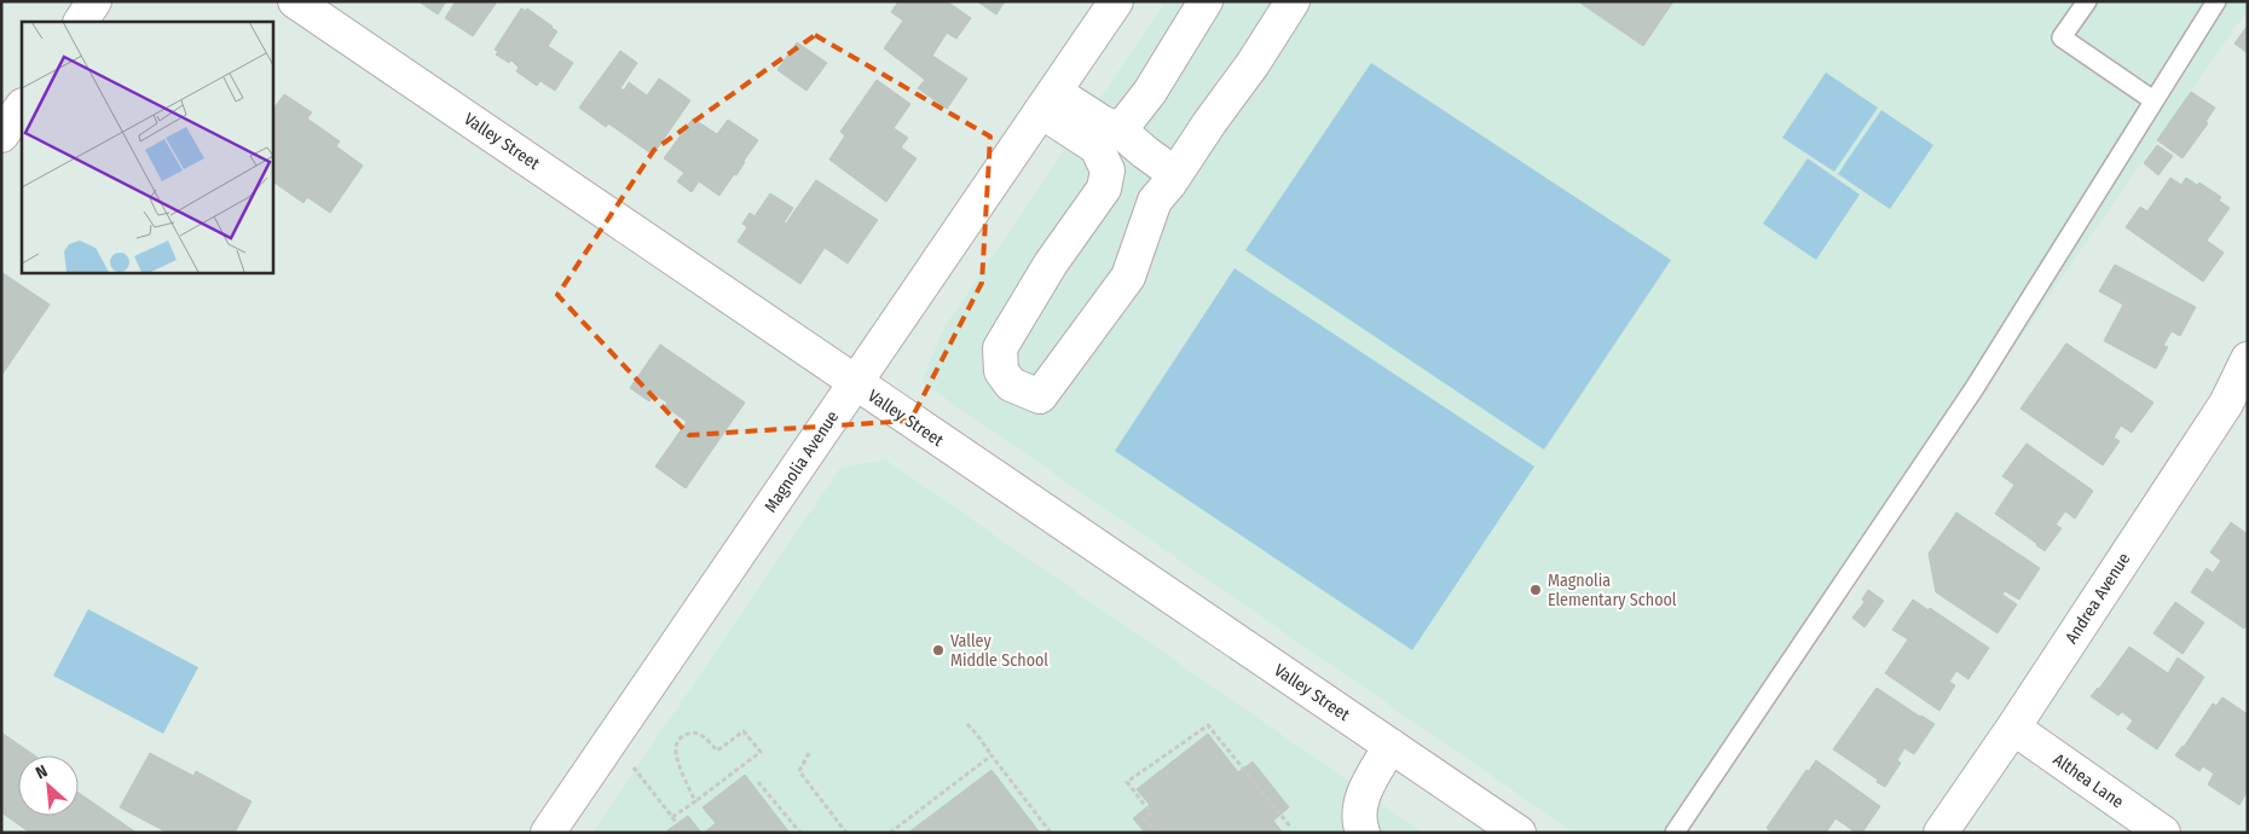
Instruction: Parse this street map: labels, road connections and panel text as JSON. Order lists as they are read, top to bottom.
{
  "streets": {
    "street": [
      "Valley Street",
      "Magnolia Avenue",
      "Andrea Avenue",
      "Althea Lane"
    ]
  },
  "crossings": [
    ["Valley Street", "Magnolia Avenue"],
    ["Andrea Avenue", "Althea Lane"]
  ],
  "places": ["Magnolia Elementary School", "Valley Middle School"],
  "north": "top left"
}
